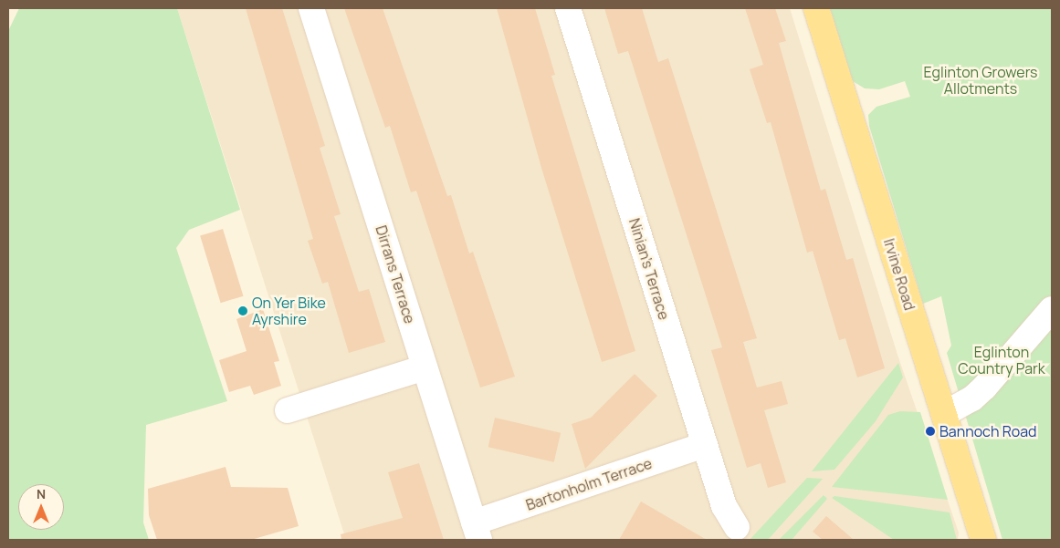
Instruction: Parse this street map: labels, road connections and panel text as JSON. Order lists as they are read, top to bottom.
{
  "streets": {
    "main road": ["Irvine Road"],
    "street": ["Ninian's Terrace", "Dirrans Terrace", "Bartonholm Terrace"]
  },
  "crossings": [
    ["Ninian's Terrace", "Bartonholm Terrace"],
    ["Dirrans Terrace", "Bartonholm Terrace"]
  ],
  "parks": ["Eglinton Growers Allotments", "Eglinton Country Park"],
  "places": ["On Yer Bike Ayrshire", "Bannoch Road"],
  "north": "top"
}
